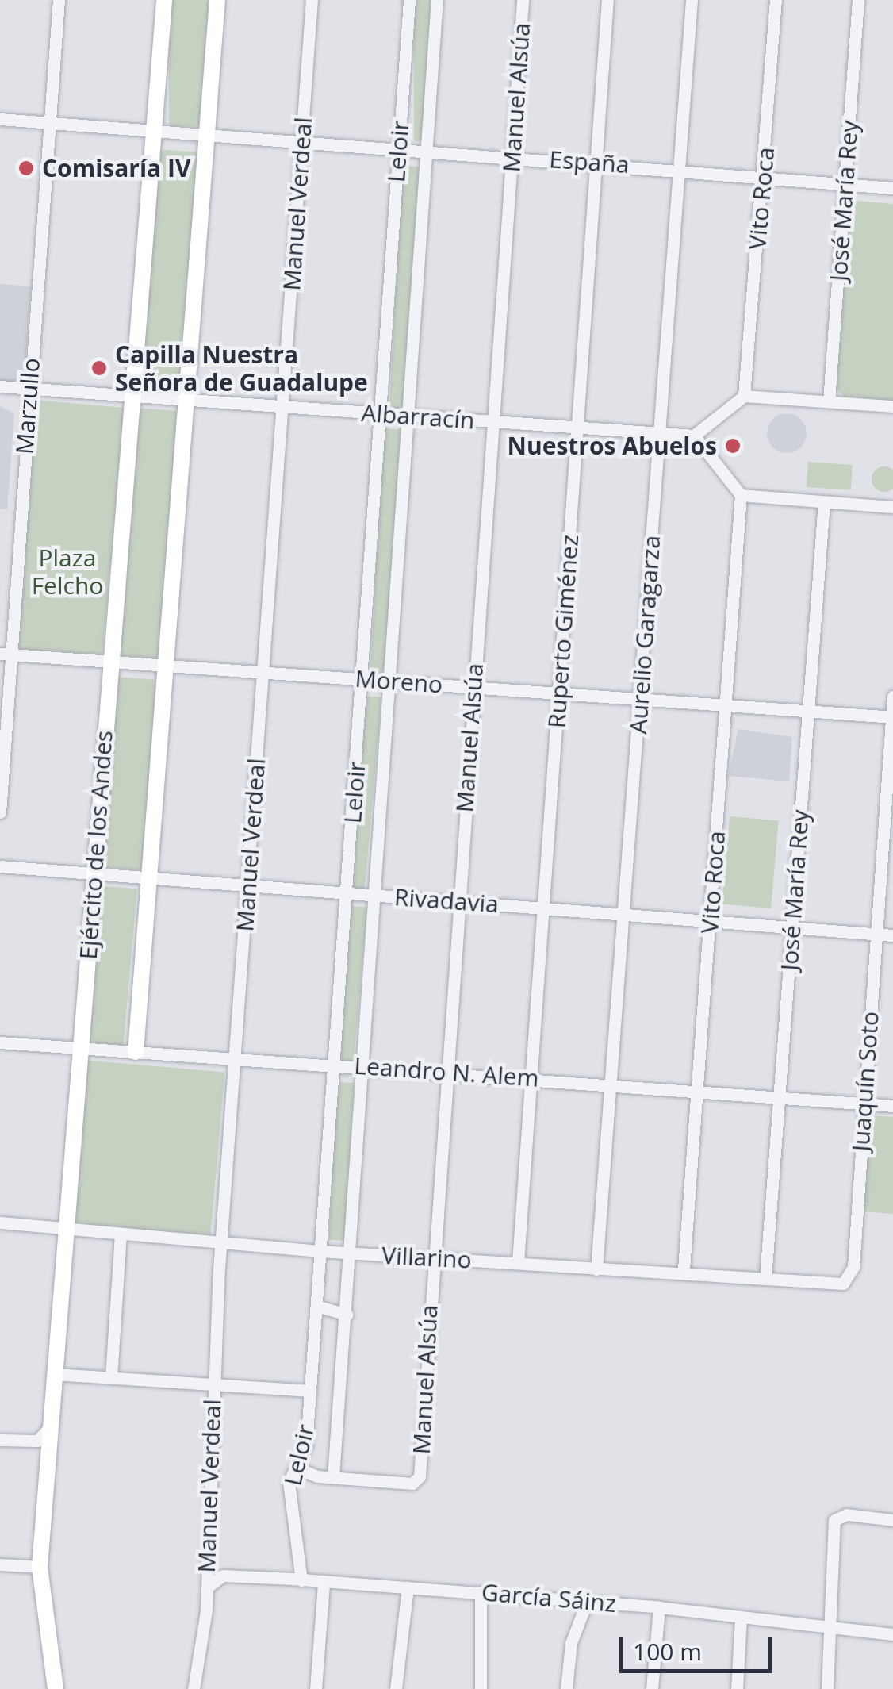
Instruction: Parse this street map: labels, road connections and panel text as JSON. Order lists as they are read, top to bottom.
{
  "streets": {
    "street": [
      "Manuel Alsúa",
      "Leloir",
      "España",
      "Vito Roca",
      "José María Rey",
      "Manuel Verdeal",
      "Marzullo",
      "Albarracín",
      "Ruperto Giménez",
      "Aurelio Garagarza",
      "Moreno",
      "Ejército de los Andes",
      "Rivadavia",
      "Leandro N. Alem",
      "Juaquín Soto",
      "Villarino",
      "García Sáinz"
    ]
  },
  "crossings": [
    ["Manuel Alsúa", "Leloir"],
    ["Manuel Alsúa", "España"],
    ["Manuel Alsúa", "Albarracín"],
    ["Manuel Alsúa", "Moreno"],
    ["Manuel Alsúa", "Rivadavia"],
    ["Manuel Alsúa", "Leandro N. Alem"],
    ["Manuel Alsúa", "Villarino"],
    ["Leloir", "España"],
    ["Leloir", "Albarracín"],
    ["Leloir", "Moreno"],
    ["Leloir", "Rivadavia"],
    ["Leloir", "Leandro N. Alem"],
    ["Leloir", "Villarino"],
    ["Leloir", "García Sáinz"],
    ["España", "Vito Roca"],
    ["España", "José María Rey"],
    ["España", "Manuel Verdeal"],
    ["España", "Marzullo"],
    ["España", "Ruperto Giménez"],
    ["España", "Aurelio Garagarza"],
    ["España", "Ejército de los Andes"],
    ["Vito Roca", "Moreno"],
    ["Vito Roca", "Rivadavia"],
    ["Vito Roca", "Leandro N. Alem"],
    ["Vito Roca", "Villarino"],
    ["José María Rey", "Moreno"],
    ["José María Rey", "Rivadavia"],
    ["José María Rey", "Leandro N. Alem"],
    ["José María Rey", "Villarino"],
    ["Manuel Verdeal", "Albarracín"],
    ["Manuel Verdeal", "Moreno"],
    ["Manuel Verdeal", "Rivadavia"],
    ["Manuel Verdeal", "Leandro N. Alem"],
    ["Manuel Verdeal", "Villarino"],
    ["Manuel Verdeal", "García Sáinz"],
    ["Marzullo", "Albarracín"],
    ["Marzullo", "Moreno"],
    ["Albarracín", "Ruperto Giménez"],
    ["Albarracín", "Aurelio Garagarza"],
    ["Albarracín", "Ejército de los Andes"],
    ["Ruperto Giménez", "Moreno"],
    ["Ruperto Giménez", "Rivadavia"],
    ["Ruperto Giménez", "Leandro N. Alem"],
    ["Ruperto Giménez", "Villarino"],
    ["Aurelio Garagarza", "Moreno"],
    ["Aurelio Garagarza", "Rivadavia"],
    ["Aurelio Garagarza", "Leandro N. Alem"],
    ["Aurelio Garagarza", "Villarino"],
    ["Moreno", "Ejército de los Andes"],
    ["Moreno", "Juaquín Soto"],
    ["Ejército de los Andes", "Rivadavia"],
    ["Ejército de los Andes", "Leandro N. Alem"],
    ["Ejército de los Andes", "Villarino"],
    ["Rivadavia", "Juaquín Soto"],
    ["Leandro N. Alem", "Juaquín Soto"],
    ["Juaquín Soto", "Villarino"]
  ],
  "parks": ["Plaza Felcho"],
  "places": ["Comisaría IV", "Capilla Nuestra Señora de Guadalupe", "Nuestros Abuelos"],
  "scale_bar": "100 m"
}
